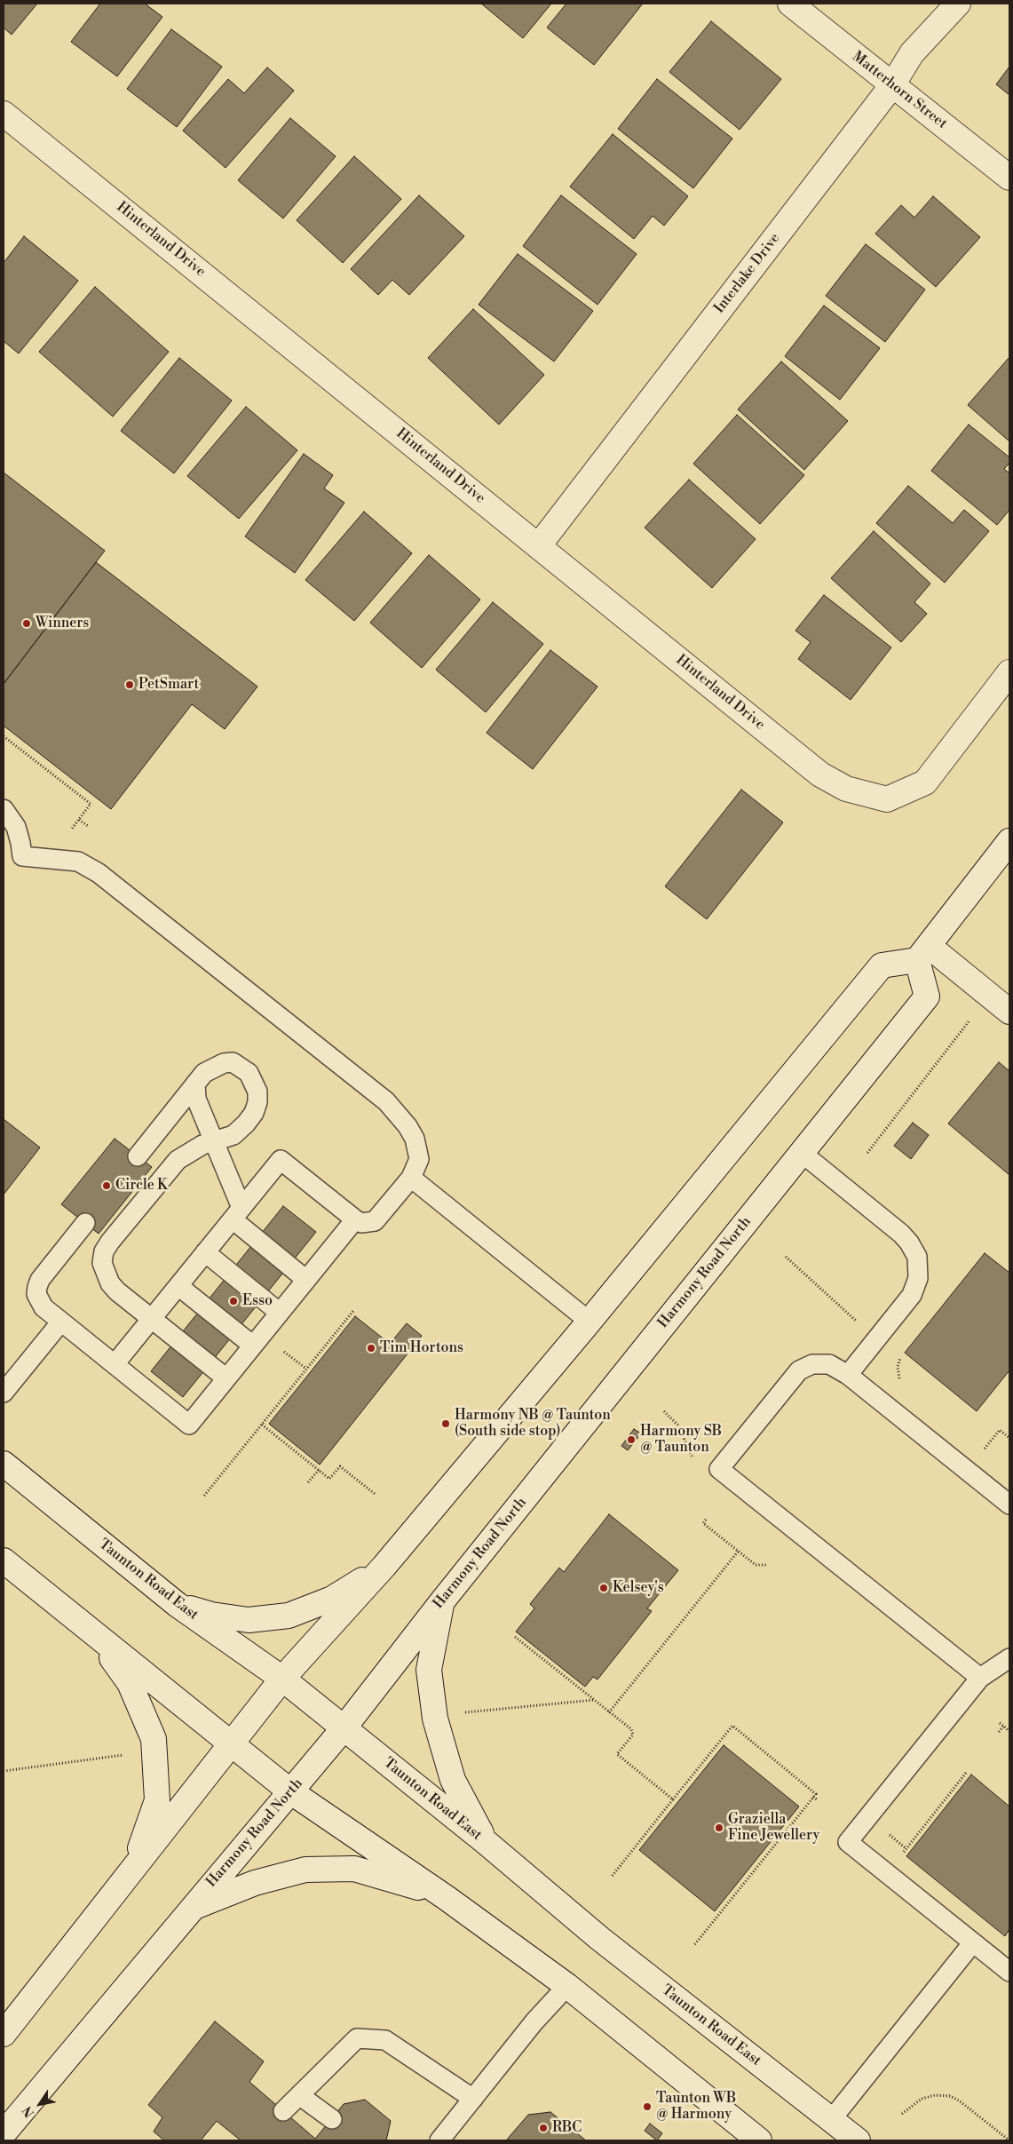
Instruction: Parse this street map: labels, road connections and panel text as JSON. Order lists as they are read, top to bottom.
{
  "streets": {
    "main road": [
      "Matterhorn Street",
      "Hinterland Drive",
      "Interlake Drive",
      "Harmony Road North",
      "Taunton Road East"
    ]
  },
  "crossings": [
    ["Matterhorn Street", "Interlake Drive"],
    ["Hinterland Drive", "Interlake Drive"],
    ["Harmony Road North", "Taunton Road East"]
  ],
  "places": [
    "Winners",
    "PetSmart",
    "Circle K",
    "Esso",
    "Tim Hortons",
    "Harmony NB @ Taunton (South side stop)",
    "Harmony SB @ Taunton",
    "Kelsey's",
    "Graziella Fine Jewellery",
    "Taunton WB @ Harmony",
    "RBC"
  ],
  "north": "bottom left"
}
